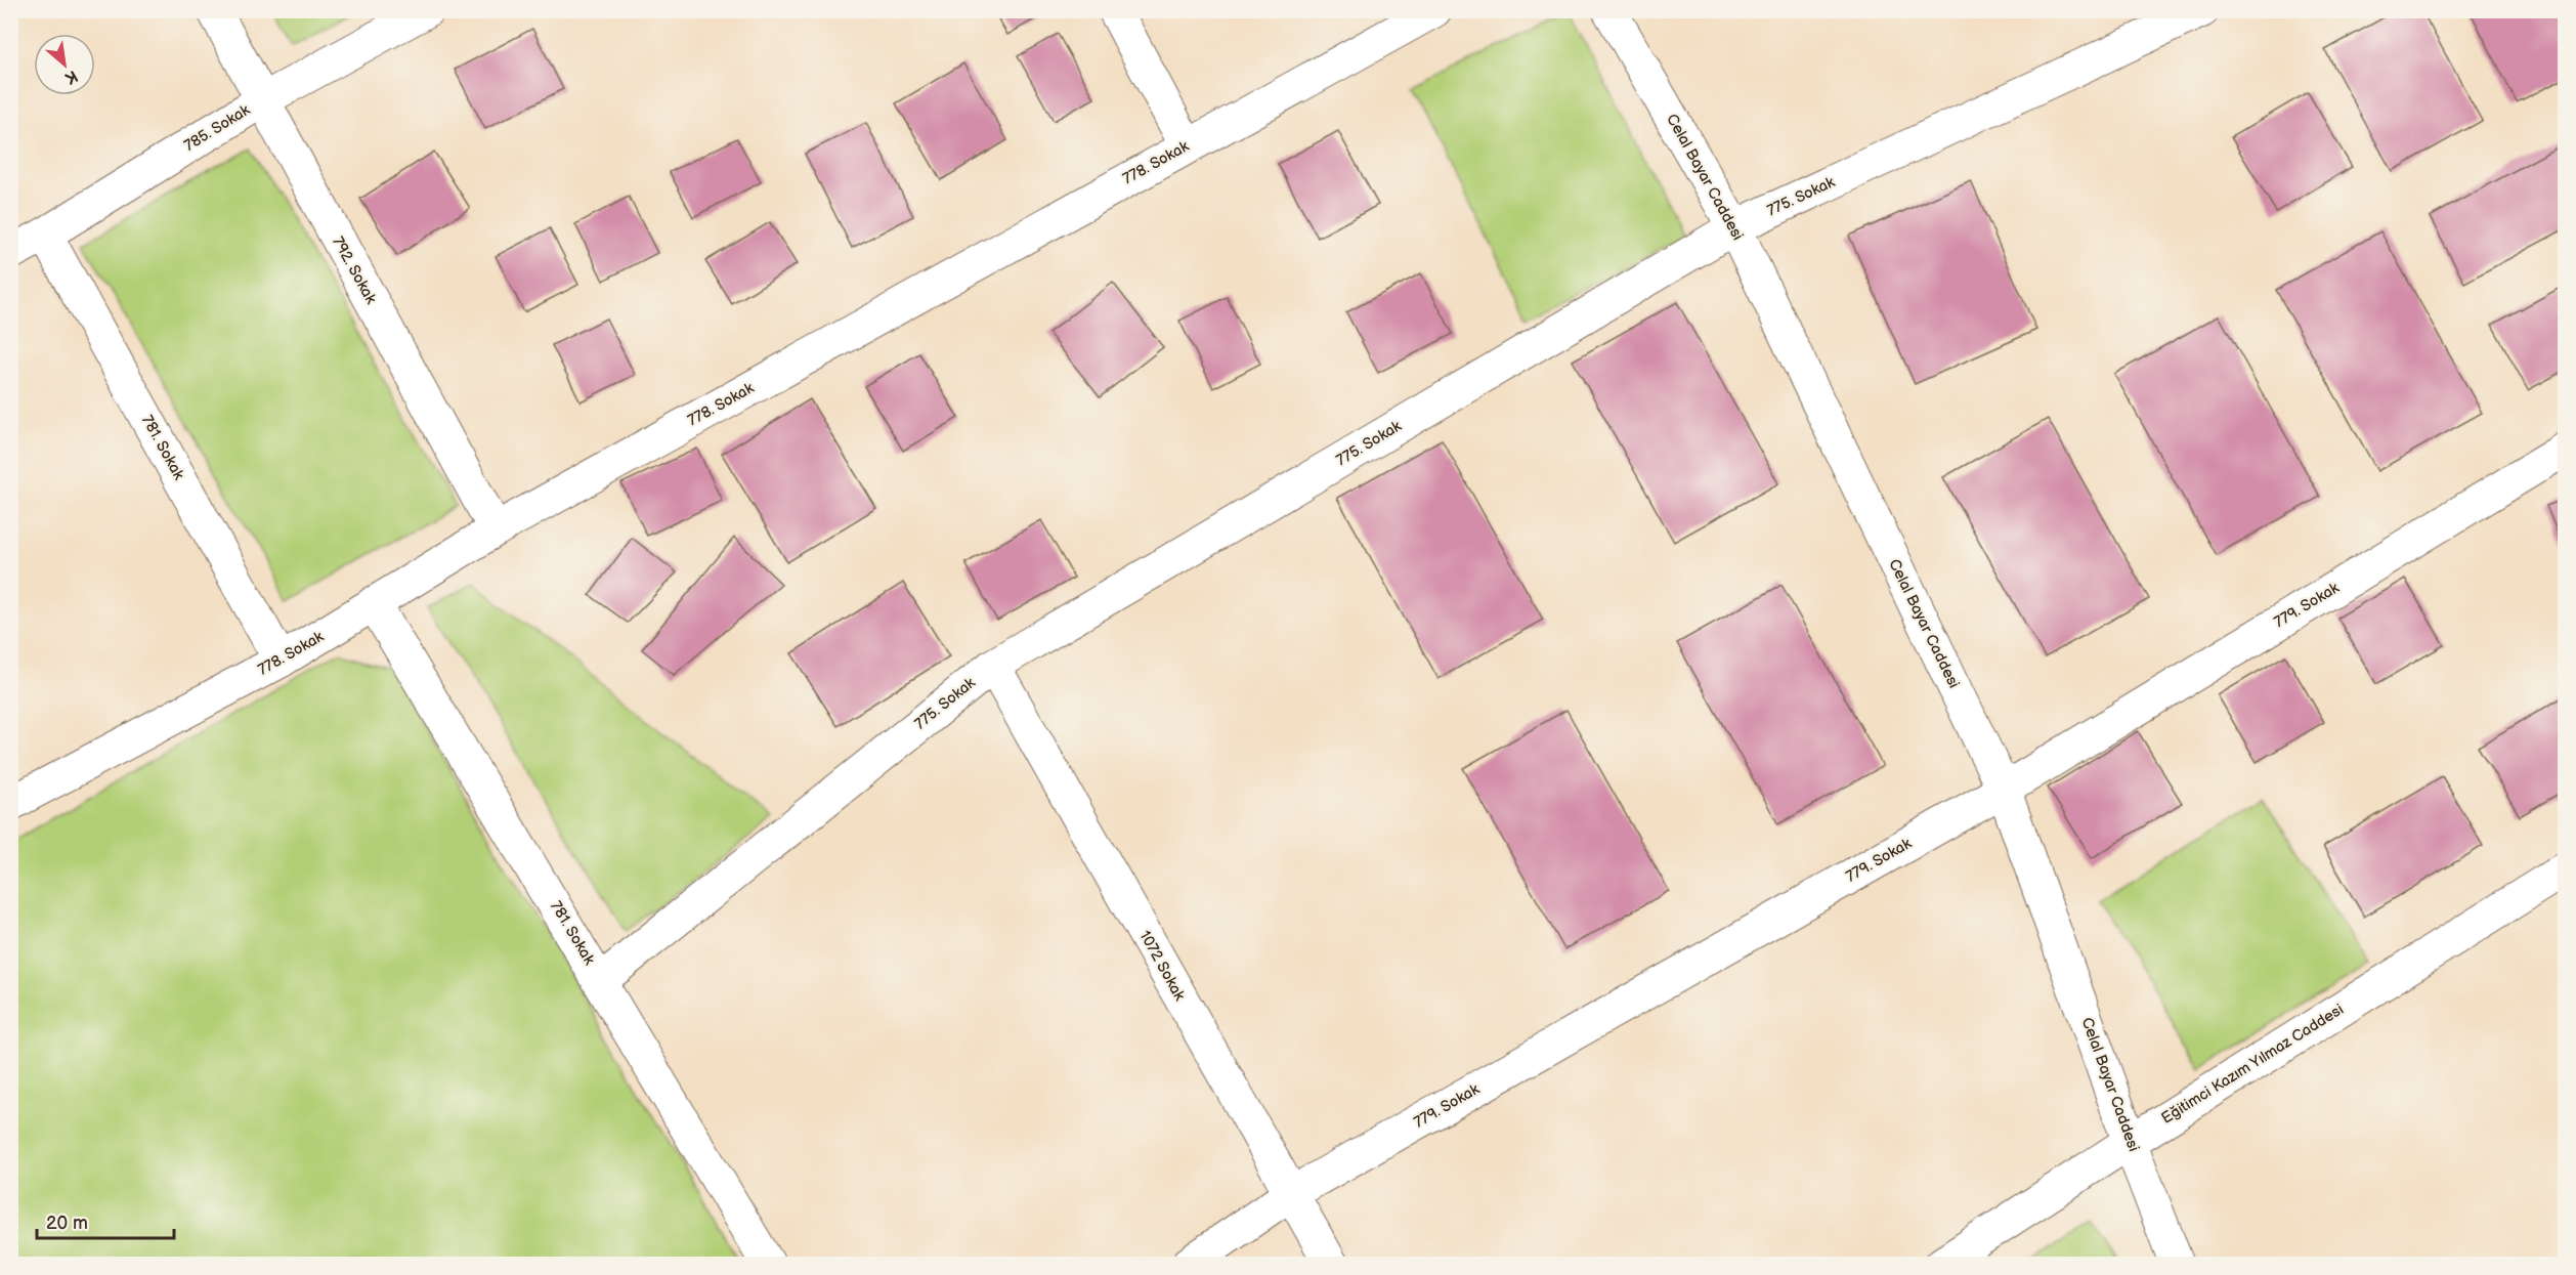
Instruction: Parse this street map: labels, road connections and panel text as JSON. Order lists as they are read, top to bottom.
{
  "streets": {
    "street": [
      "785. Sokak",
      "778. Sokak",
      "Celal Bayar Caddesi",
      "775. Sokak",
      "792. Sokak",
      "781. Sokak",
      "779. Sokak",
      "1072 Sokak",
      "Eğitimci Kazım Yılmaz Caddesi"
    ]
  },
  "crossings": [
    ["785. Sokak", "792. Sokak"],
    ["785. Sokak", "781. Sokak"],
    ["778. Sokak", "792. Sokak"],
    ["778. Sokak", "781. Sokak"],
    ["Celal Bayar Caddesi", "775. Sokak"],
    ["Celal Bayar Caddesi", "779. Sokak"],
    ["Celal Bayar Caddesi", "Eğitimci Kazım Yılmaz Caddesi"],
    ["775. Sokak", "781. Sokak"],
    ["775. Sokak", "1072 Sokak"],
    ["779. Sokak", "1072 Sokak"]
  ],
  "scale_bar": "20 m",
  "north": "bottom right"
}
